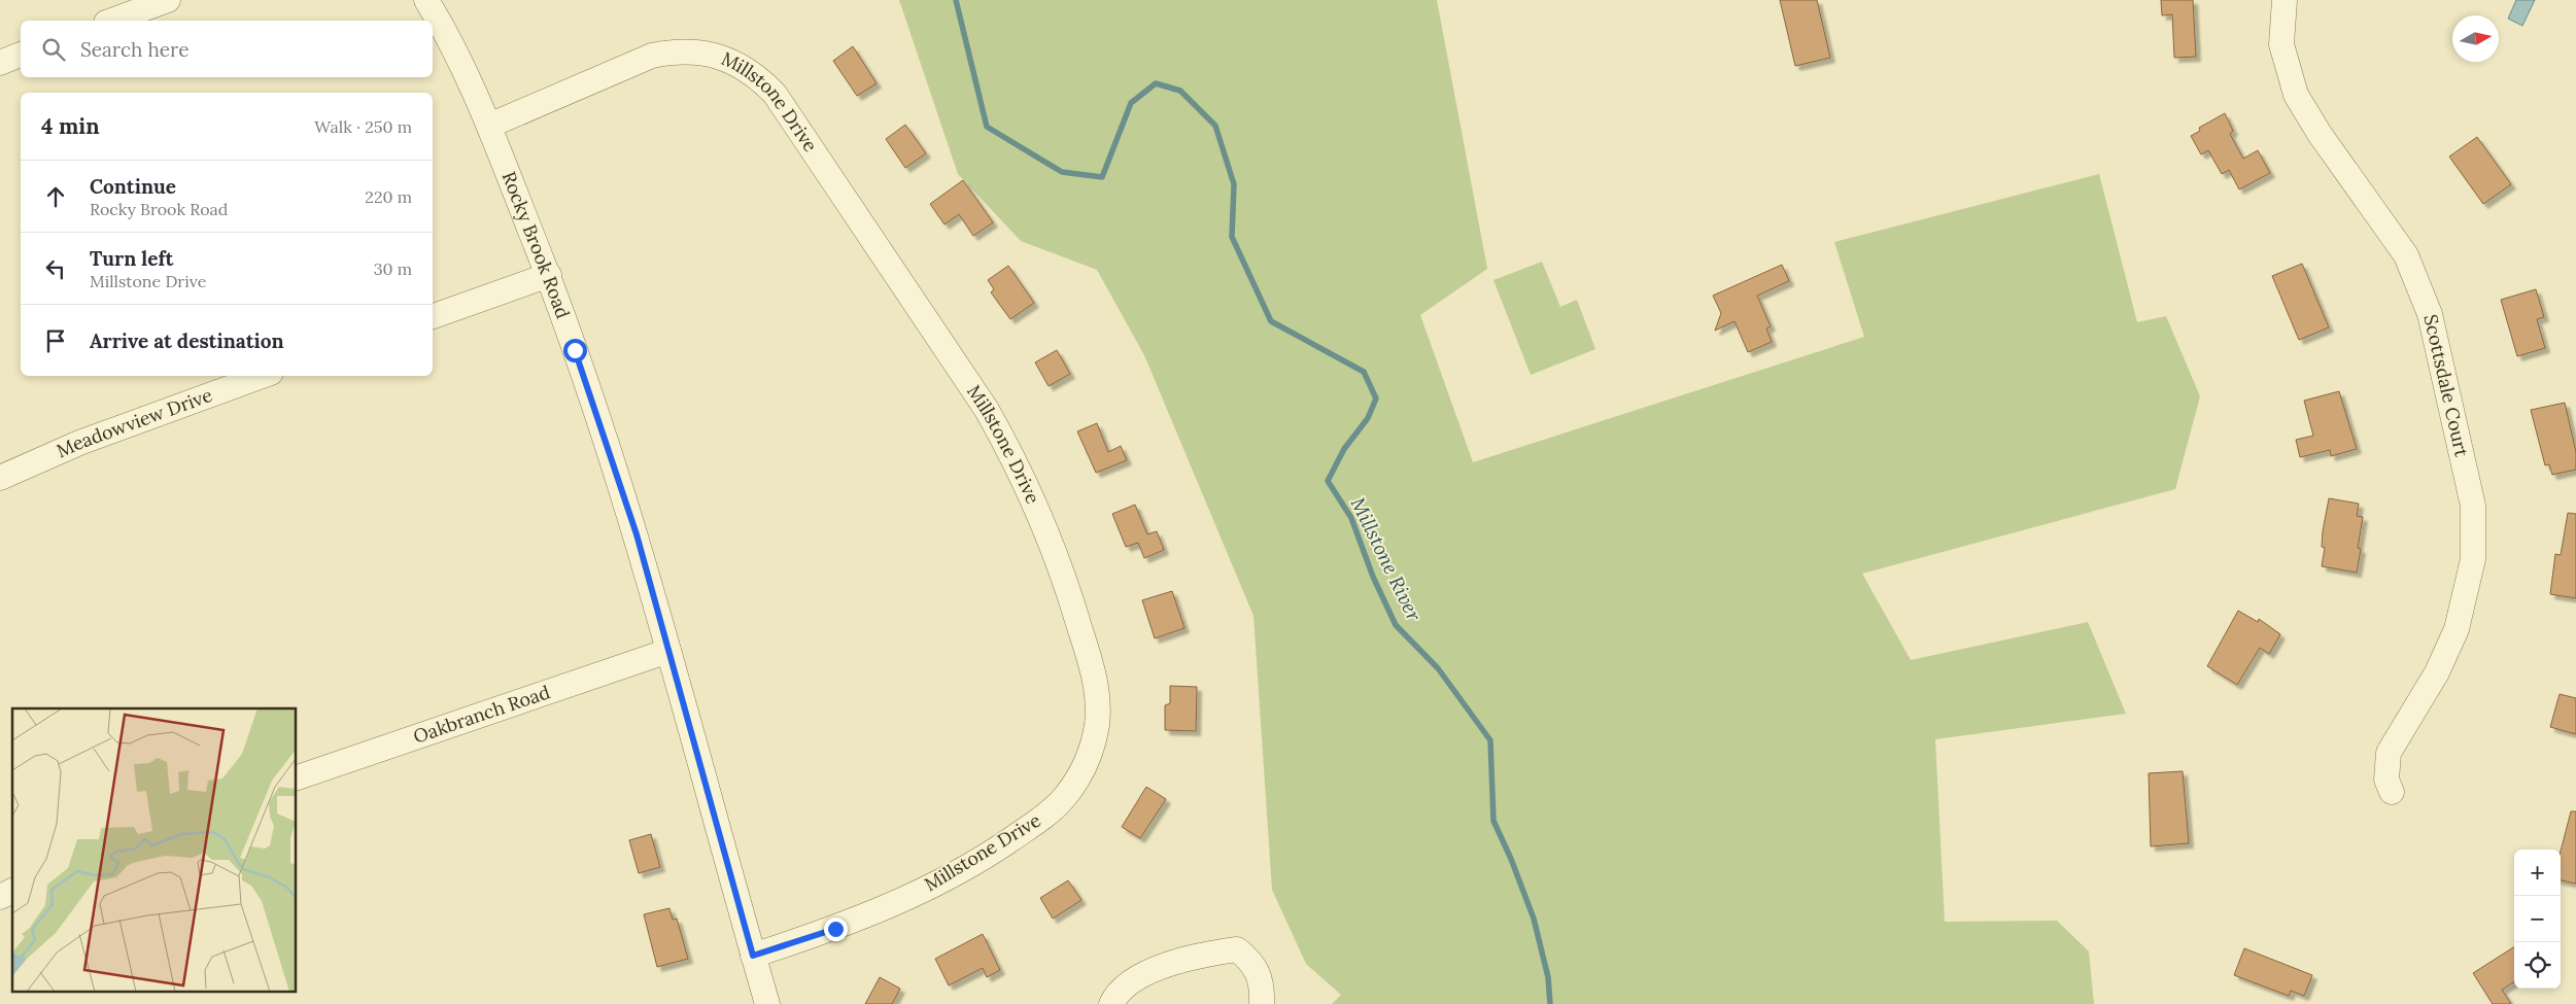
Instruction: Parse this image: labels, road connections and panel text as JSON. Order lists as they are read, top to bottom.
{
  "streets": {
    "street": [
      "Millstone Drive",
      "Rocky Brook Road",
      "Scottsdale Court",
      "Meadowview Drive",
      "Oakbranch Road"
    ]
  },
  "crossings": [
    ["Millstone Drive", "Rocky Brook Road"],
    ["Rocky Brook Road", "Oakbranch Road"]
  ],
  "water": ["Millstone River"],
  "north": "right",
  "page": {
    "search": "Search here",
    "heading": ["4 min", "Walk · 250 m"],
    "list": [
      ["Continue", "Rocky Brook Road", "220 m"],
      ["Turn left", "Millstone Drive", "30 m"],
      "Arrive at destination"
    ],
    "map_buttons": ["+", "−"]
  }
}
